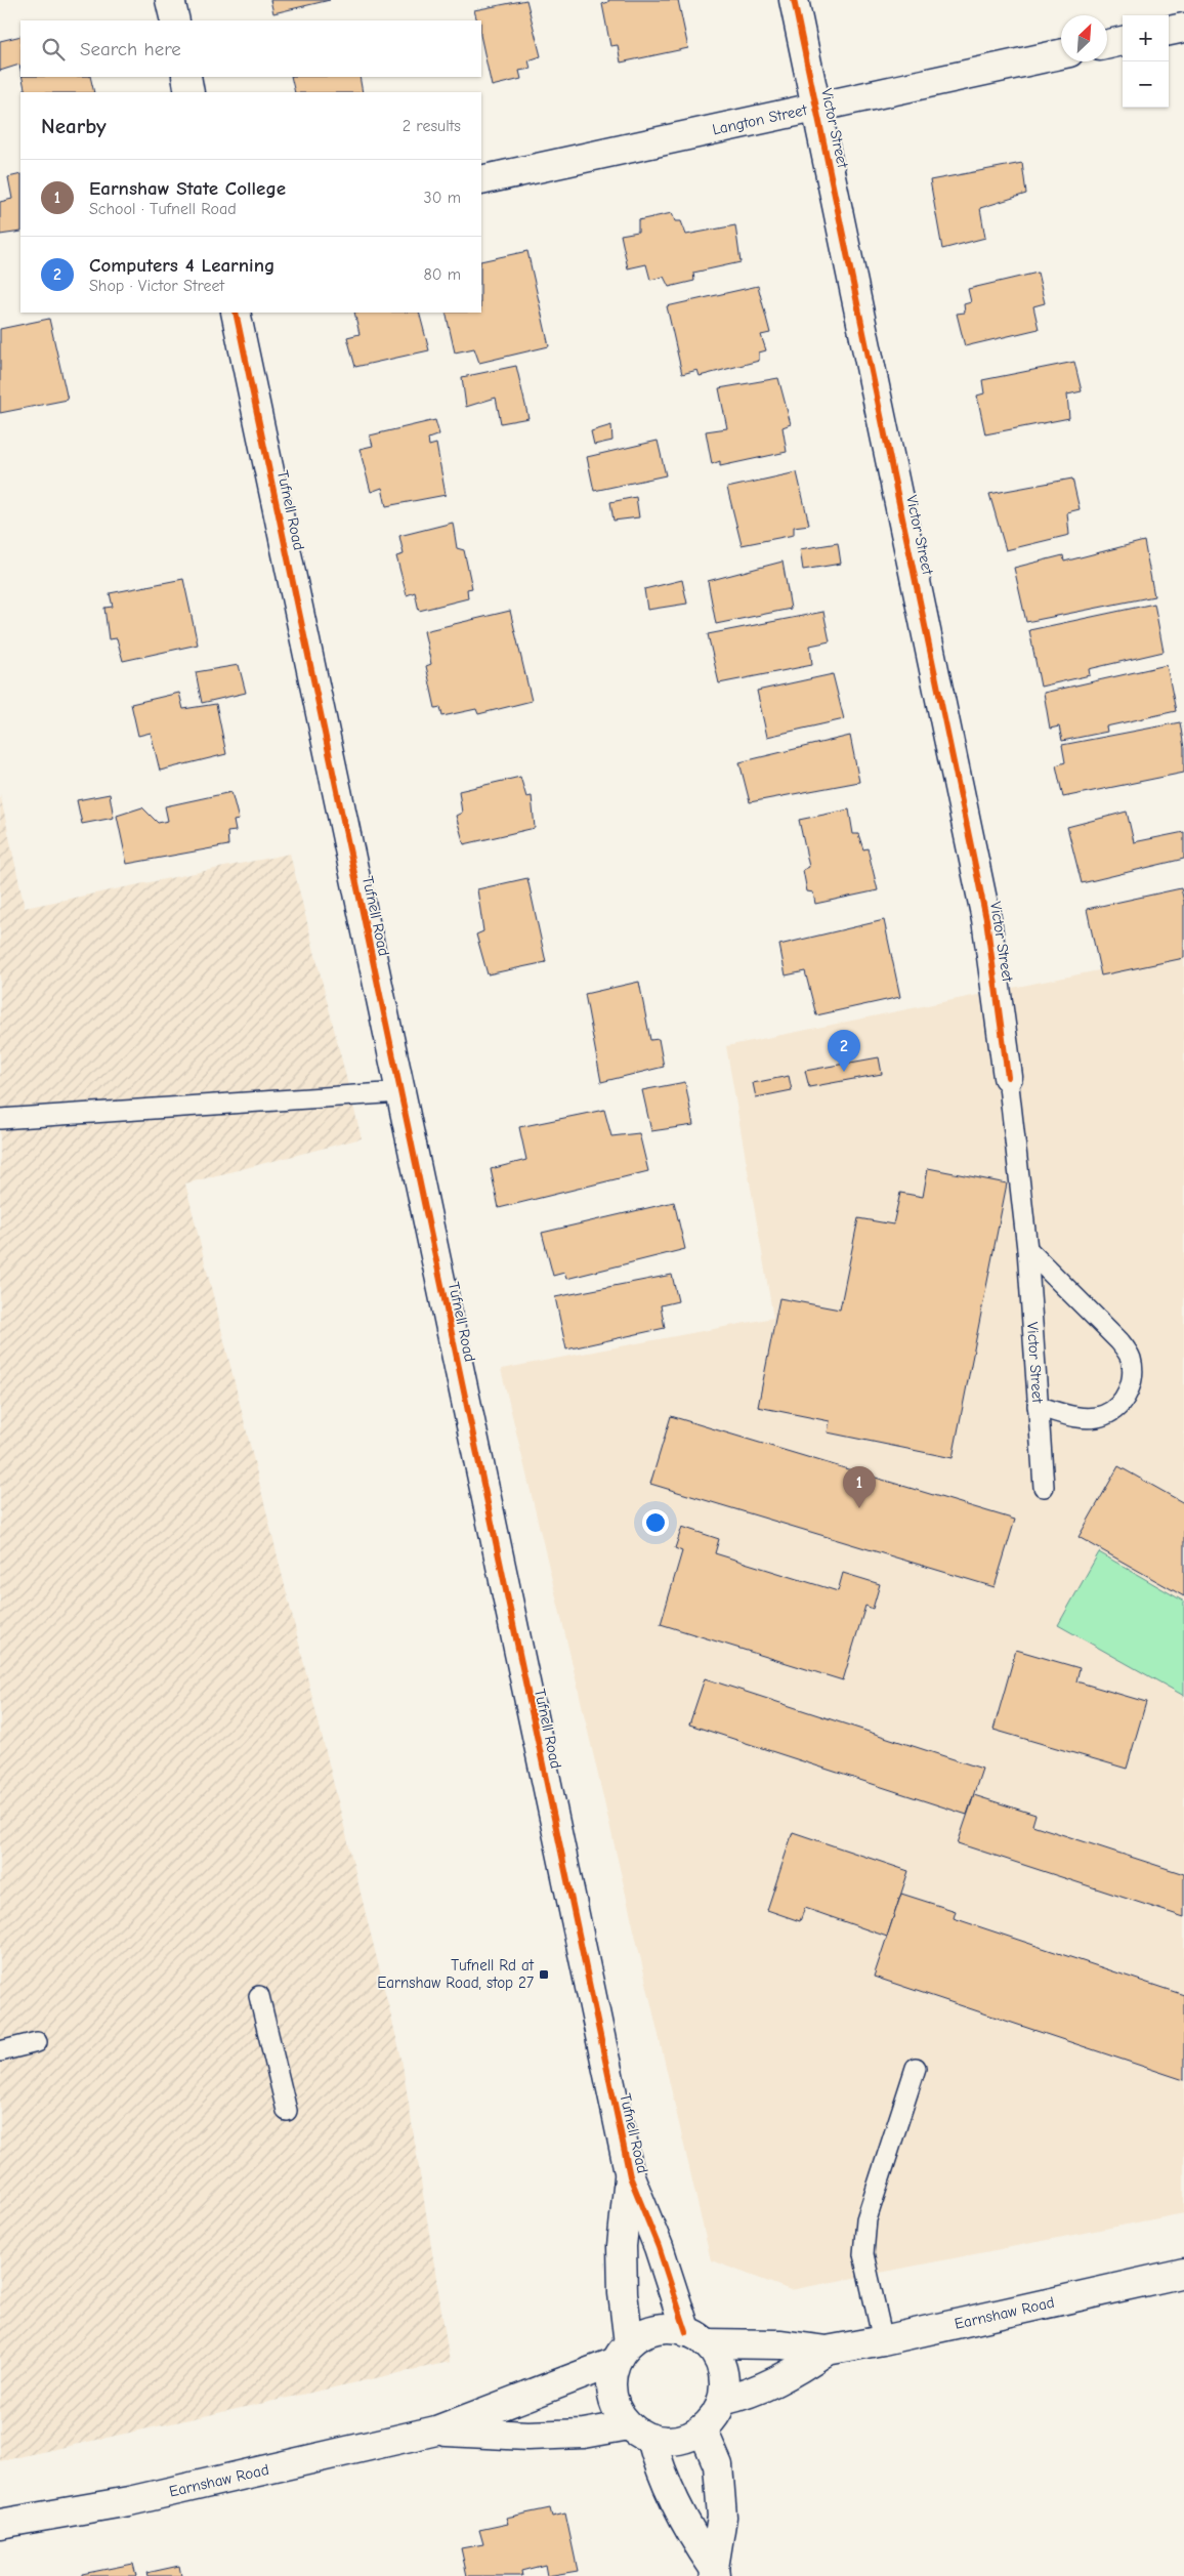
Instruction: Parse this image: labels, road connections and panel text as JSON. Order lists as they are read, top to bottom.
{
  "streets": {
    "street": [
      "Langton Street",
      "Victor Street",
      "Tufnell Road",
      "Earnshaw Road"
    ]
  },
  "crossings": [
    ["Langton Street", "Victor Street"],
    ["Tufnell Road", "Earnshaw Road"]
  ],
  "places": {
    "transit": ["Tufnell Rd at Earnshaw Road, stop 27"]
  },
  "north": "top right",
  "page": {
    "map_buttons": ["+", "−"],
    "search": "Search here",
    "heading": ["Nearby", "2 results"],
    "list": [
      {
        "mark": "1",
        "name": "Earnshaw State College",
        "note": "School · Tufnell Road",
        "value": "30 m"
      },
      {
        "mark": "2",
        "name": "Computers 4 Learning",
        "note": "Shop · Victor Street",
        "value": "80 m"
      }
    ],
    "pins": ["2", "1"]
  }
}
